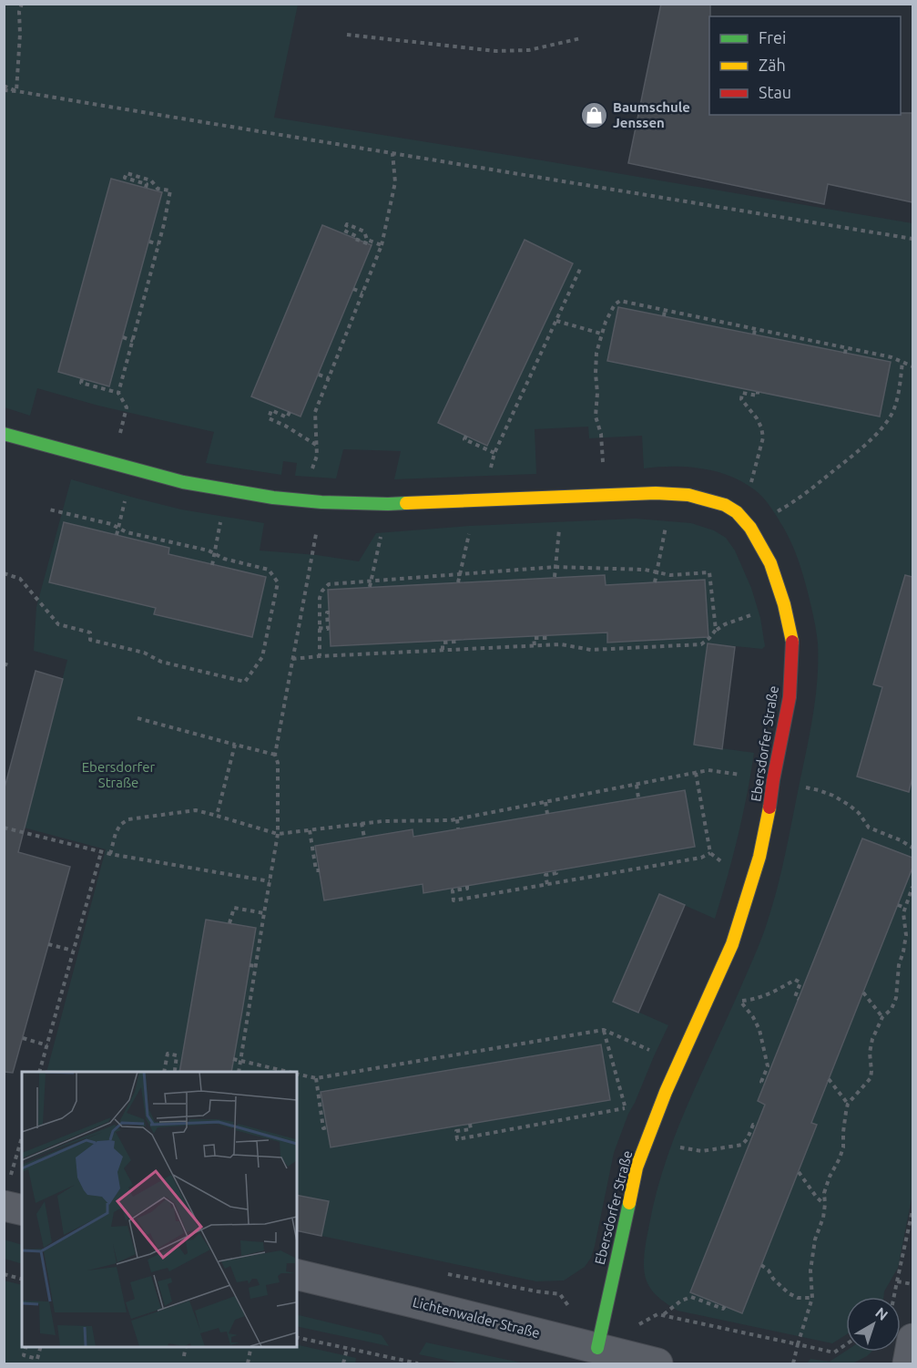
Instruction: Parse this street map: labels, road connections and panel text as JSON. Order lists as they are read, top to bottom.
{
  "streets": {
    "street": ["Ebersdorfer Straße", "Lichtenwalder Straße"]
  },
  "crossings": [
    ["Ebersdorfer Straße", "Lichtenwalder Straße"]
  ],
  "parks": ["Ebersdorfer Straße"],
  "places": {
    "shop": ["Baumschule Jenssen"]
  },
  "legend": ["Frei", "Zäh", "Stau"],
  "north": "top right"
}
